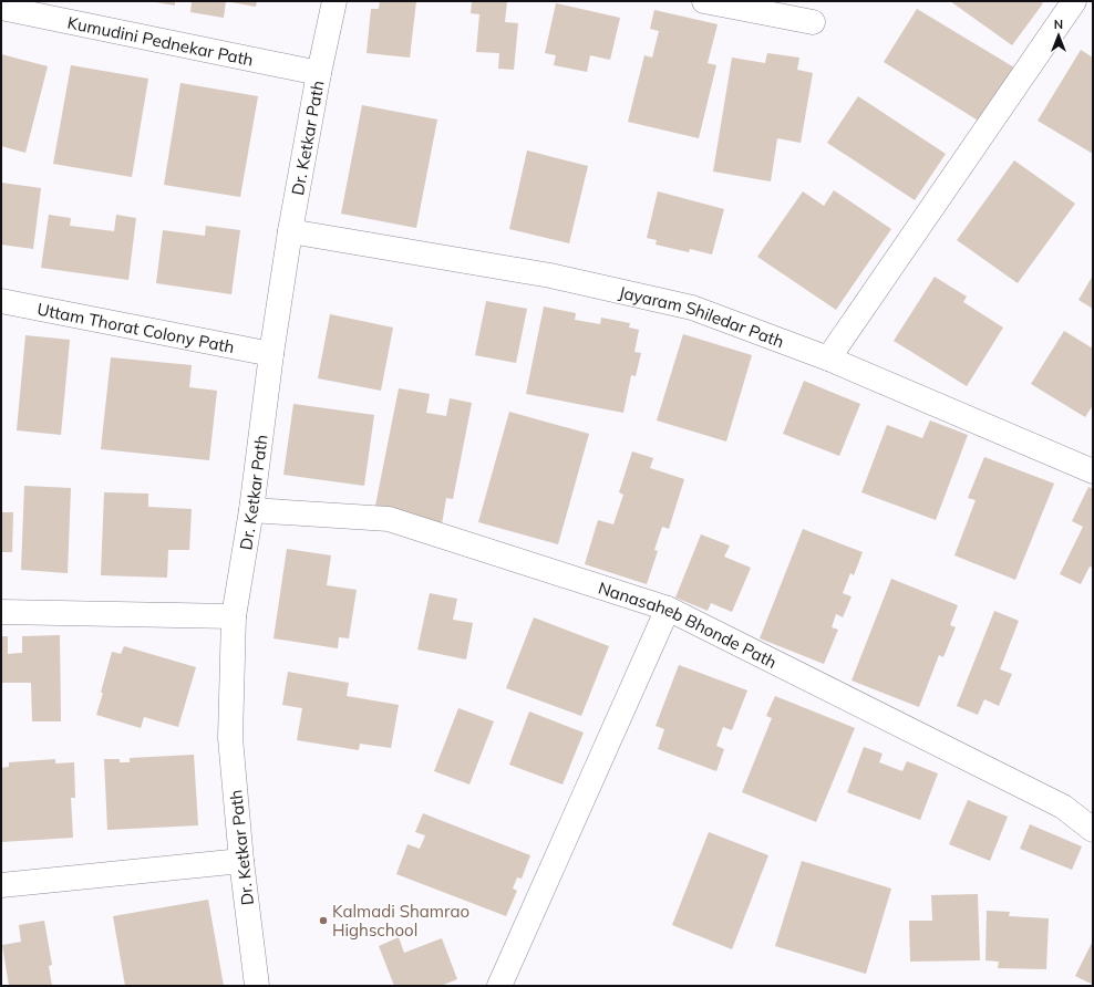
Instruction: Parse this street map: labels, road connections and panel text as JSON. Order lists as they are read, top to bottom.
{
  "streets": {
    "street": [
      "Kumudini Pednekar Path",
      "Dr. Ketkar Path",
      "Jayaram Shiledar Path",
      "Uttam Thorat Colony Path",
      "Nanasaheb Bhonde Path"
    ]
  },
  "crossings": [
    ["Kumudini Pednekar Path", "Dr. Ketkar Path"],
    ["Dr. Ketkar Path", "Jayaram Shiledar Path"],
    ["Dr. Ketkar Path", "Uttam Thorat Colony Path"],
    ["Dr. Ketkar Path", "Nanasaheb Bhonde Path"]
  ],
  "places": ["Kalmadi Shamrao Highschool"],
  "north": "top"
}
